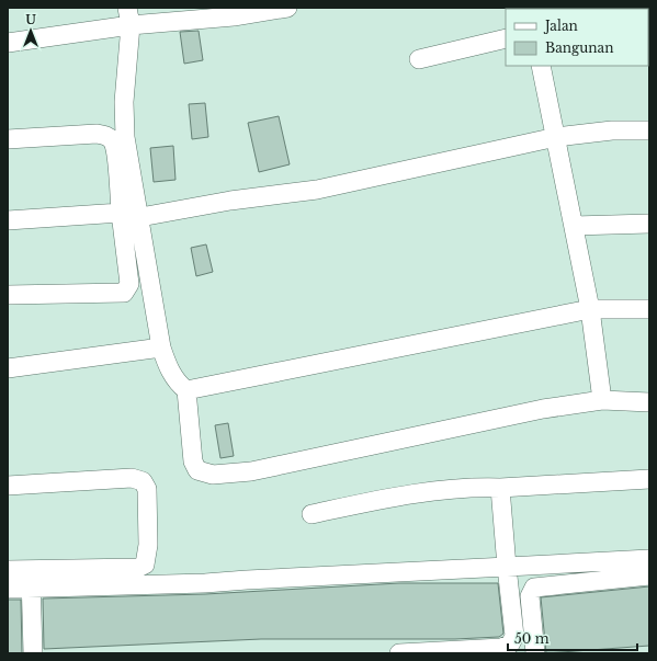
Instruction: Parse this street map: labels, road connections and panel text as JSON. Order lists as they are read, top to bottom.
{
  "legend": ["Jalan", "Bangunan"],
  "scale_bar": "50 m",
  "north": "top"
}
